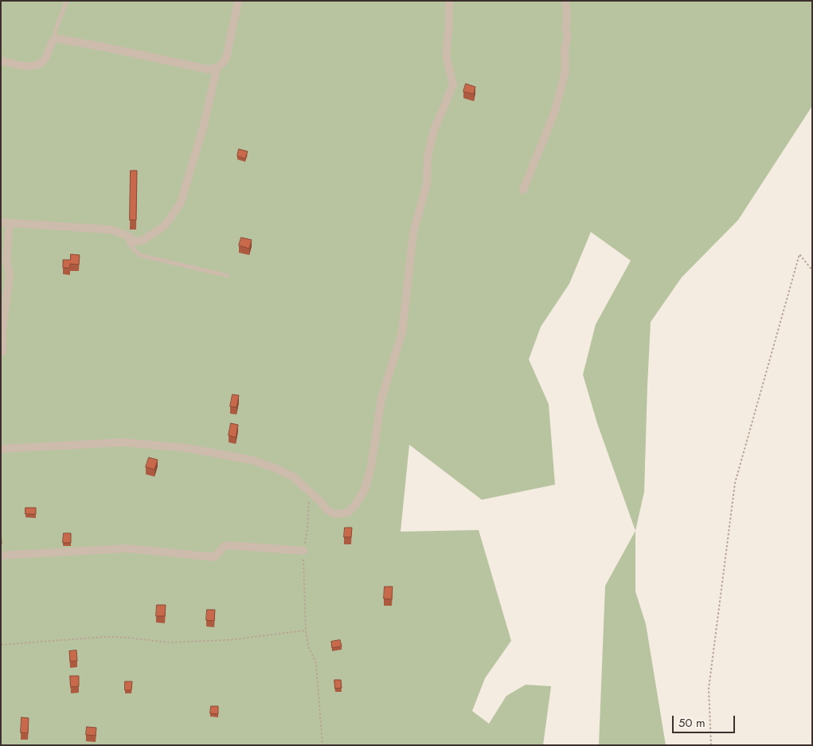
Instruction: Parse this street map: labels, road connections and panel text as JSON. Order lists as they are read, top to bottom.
{
  "scale_bar": "50 m"
}
